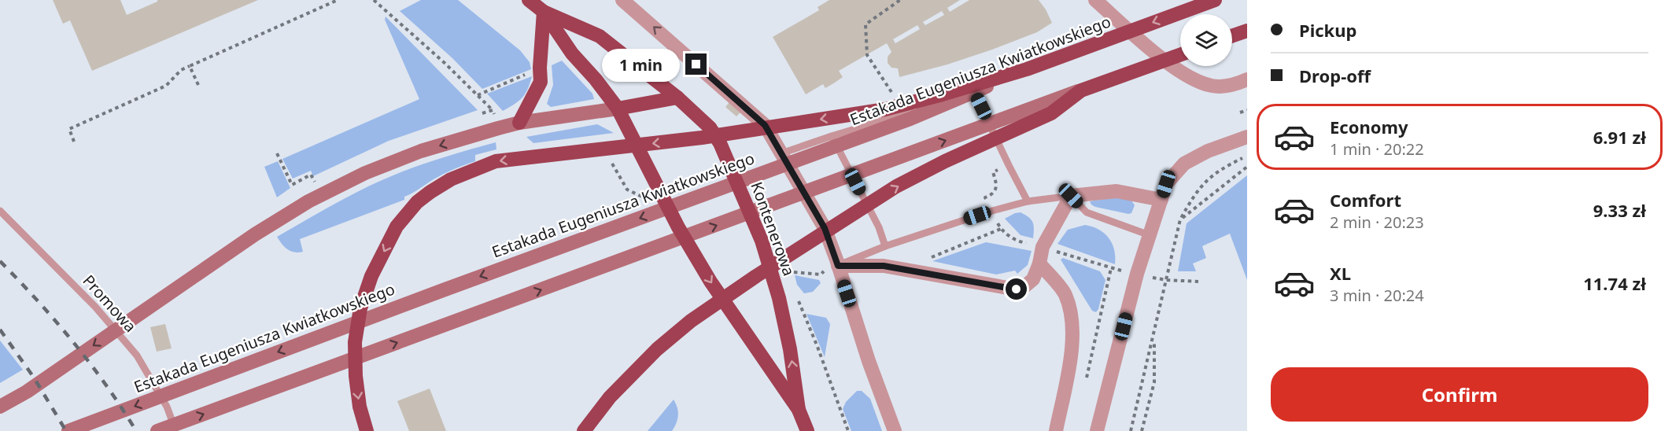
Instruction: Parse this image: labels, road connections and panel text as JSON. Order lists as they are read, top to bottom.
{
  "streets": {
    "highway": ["Estakada Eugeniusza Kwiatkowskiego", "Kontenerowa"],
    "lane": ["Promowa"]
  },
  "page": {
    "banner": ["Pickup", "Drop-off"],
    "bubble": "1 min",
    "list": [
      {
        "name": "Economy",
        "note": "1 min · 20:22",
        "value": "6.91 zł"
      },
      {
        "name": "Comfort",
        "note": "2 min · 20:23",
        "value": "9.33 zł"
      },
      {
        "name": "XL",
        "note": "3 min · 20:24",
        "value": "11.74 zł"
      }
    ],
    "buttons": "Confirm"
  }
}
